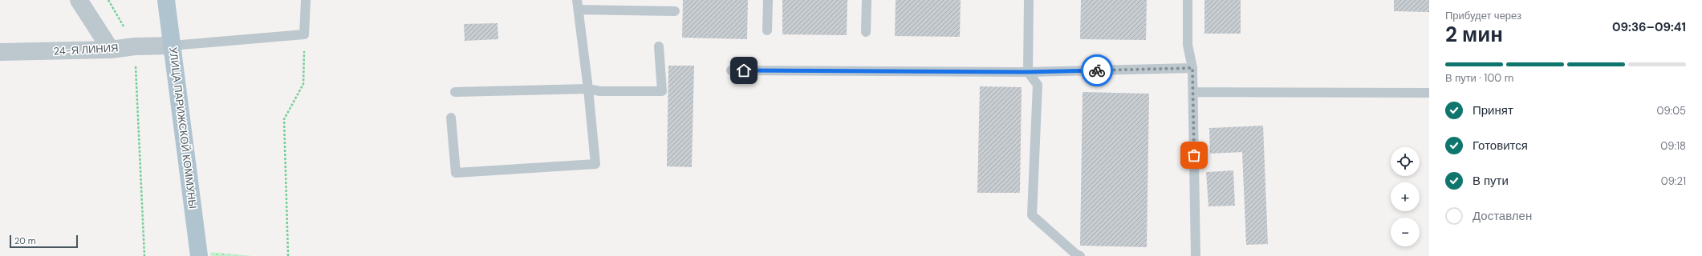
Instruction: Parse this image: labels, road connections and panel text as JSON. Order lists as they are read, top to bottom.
{
  "streets": {
    "main road": ["УЛИЦА ПАРИЖСКОЙ КОММУНЫ"],
    "street": ["24-Я ЛИНИЯ"]
  },
  "crossings": [
    ["24-Я ЛИНИЯ", "УЛИЦА ПАРИЖСКОЙ КОММУНЫ"]
  ],
  "scale_bar": "20 m",
  "page": {
    "heading": ["2 мин", "Прибудет через", "09:36–09:41"],
    "bar": "В пути · 100 m",
    "list": [
      ["Принят", "09:05"],
      ["Готовится", "09:18"],
      ["В пути", "09:21"],
      "Доставлен"
    ],
    "map_buttons": ["+", "−"],
    "scale": "20 m"
  }
}
